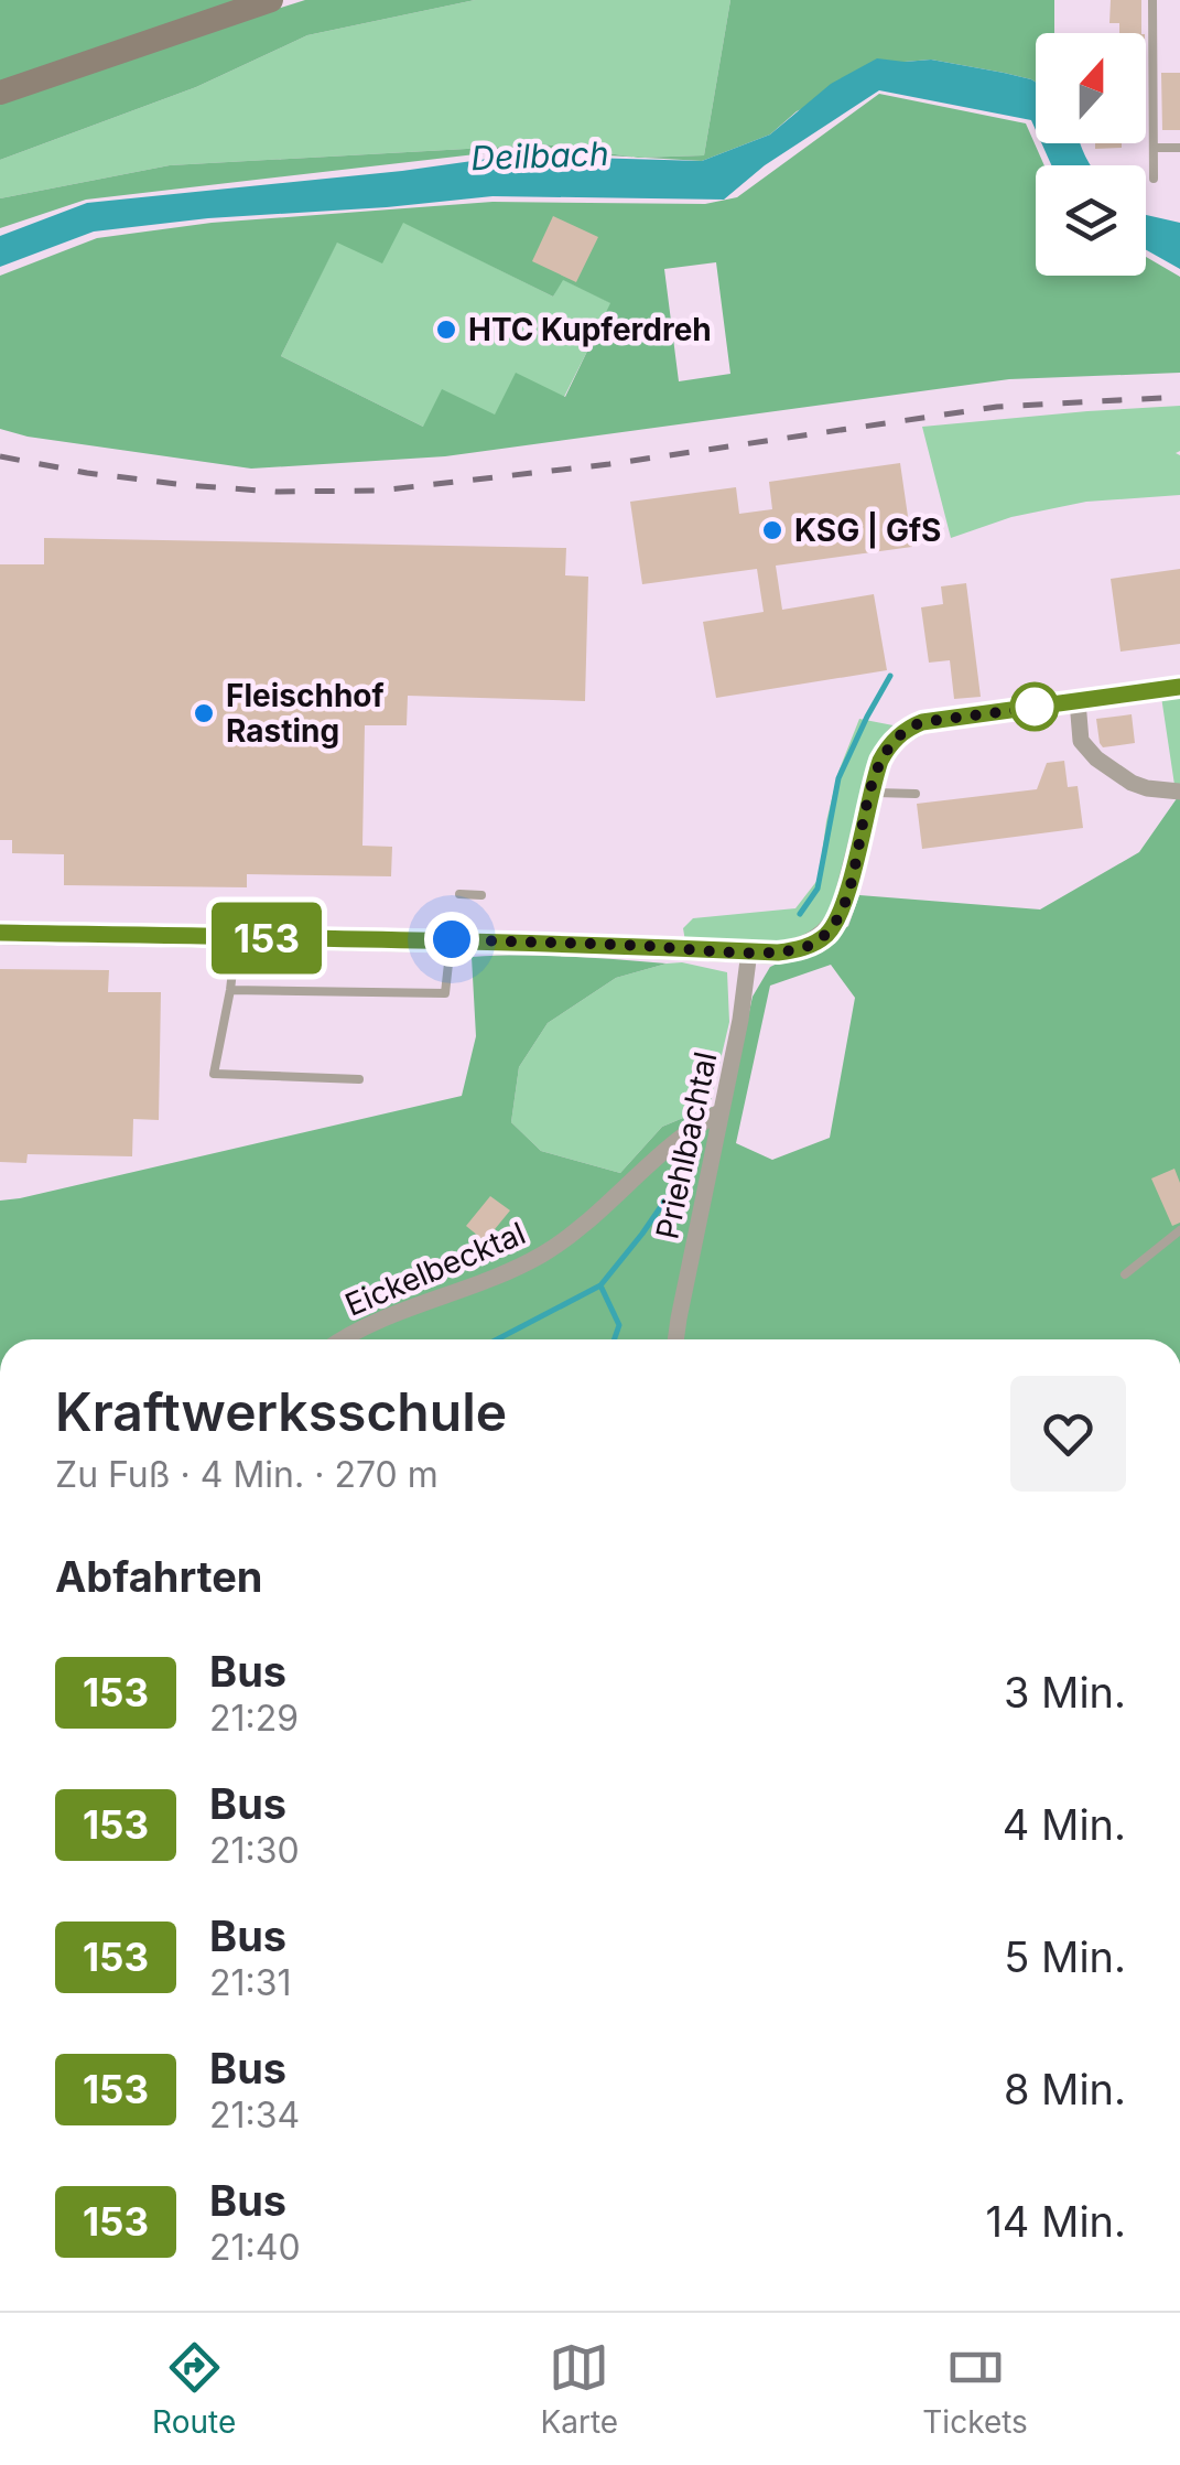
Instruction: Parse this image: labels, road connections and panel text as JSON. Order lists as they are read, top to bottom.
{
  "streets": {
    "street": ["Priehlbachtal", "Eickelbecktal"]
  },
  "crossings": [
    ["Priehlbachtal", "Eickelbecktal"]
  ],
  "water": ["Deilbach"],
  "places": ["HTC Kupferdreh", "KSG | GfS", "Fleischhof Rasting"],
  "lines": ["bus line 153"],
  "north": "top",
  "page": {
    "on_map": "153",
    "heading": [
      ["Kraftwerksschule", "Zu Fuß · 4 Min. · 270 m"],
      "Abfahrten"
    ],
    "list": [
      {
        "mark": "153",
        "name": "Bus",
        "note": "21:29",
        "value": "3 Min."
      },
      {
        "mark": "153",
        "name": "Bus",
        "note": "21:30",
        "value": "4 Min."
      },
      {
        "mark": "153",
        "name": "Bus",
        "note": "21:31",
        "value": "5 Min."
      },
      {
        "mark": "153",
        "name": "Bus",
        "note": "21:34",
        "value": "8 Min."
      },
      {
        "mark": "153",
        "name": "Bus",
        "note": "21:40",
        "value": "14 Min."
      }
    ],
    "tabs": ["Route", "Karte", "Tickets"]
  }
}
